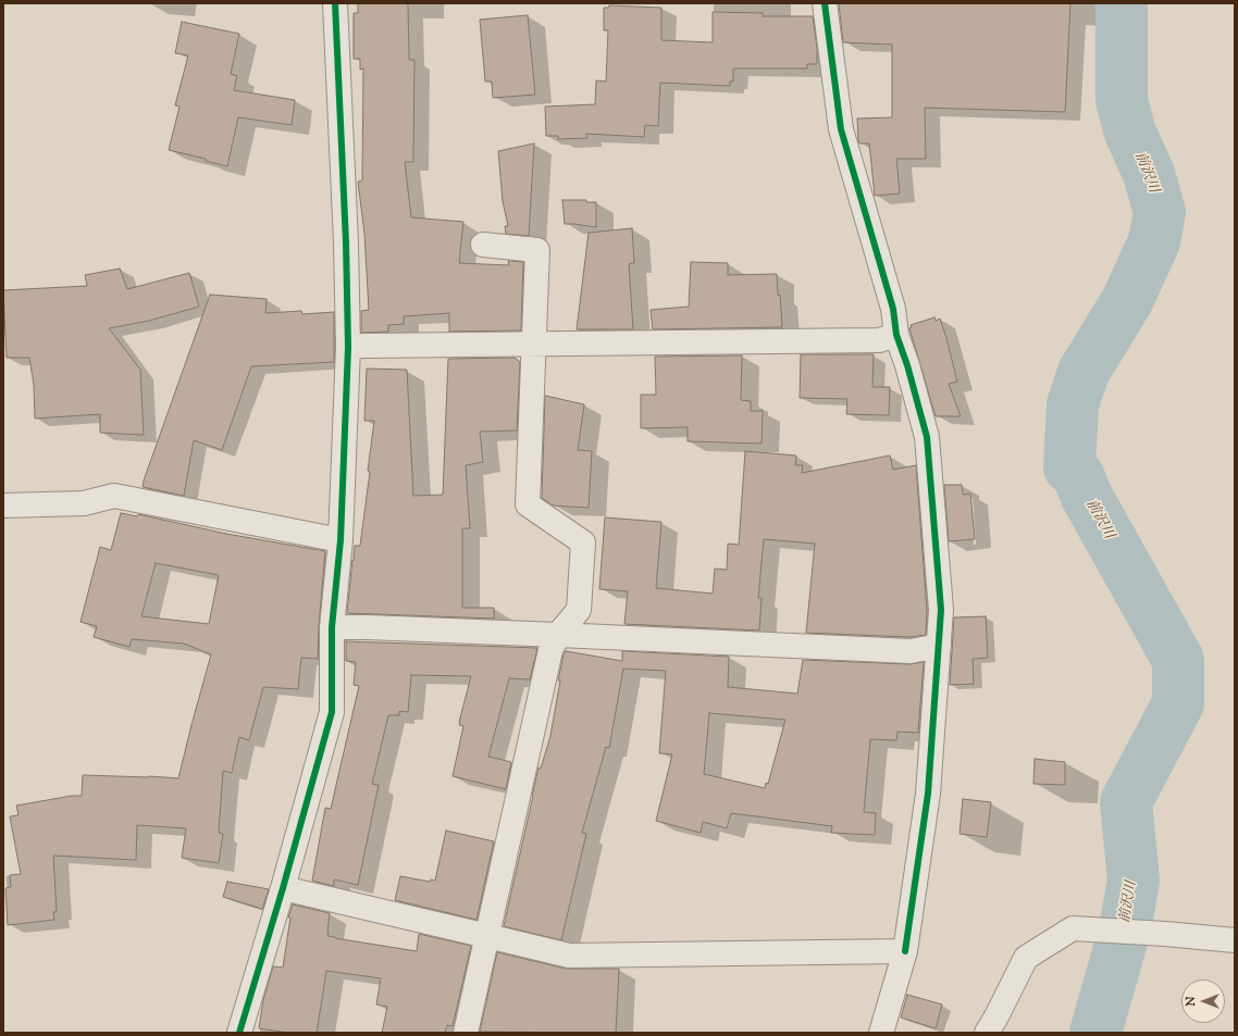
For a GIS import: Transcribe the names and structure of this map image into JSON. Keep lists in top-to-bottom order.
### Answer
{
  "water": ["前沢川"],
  "north": "left"
}
